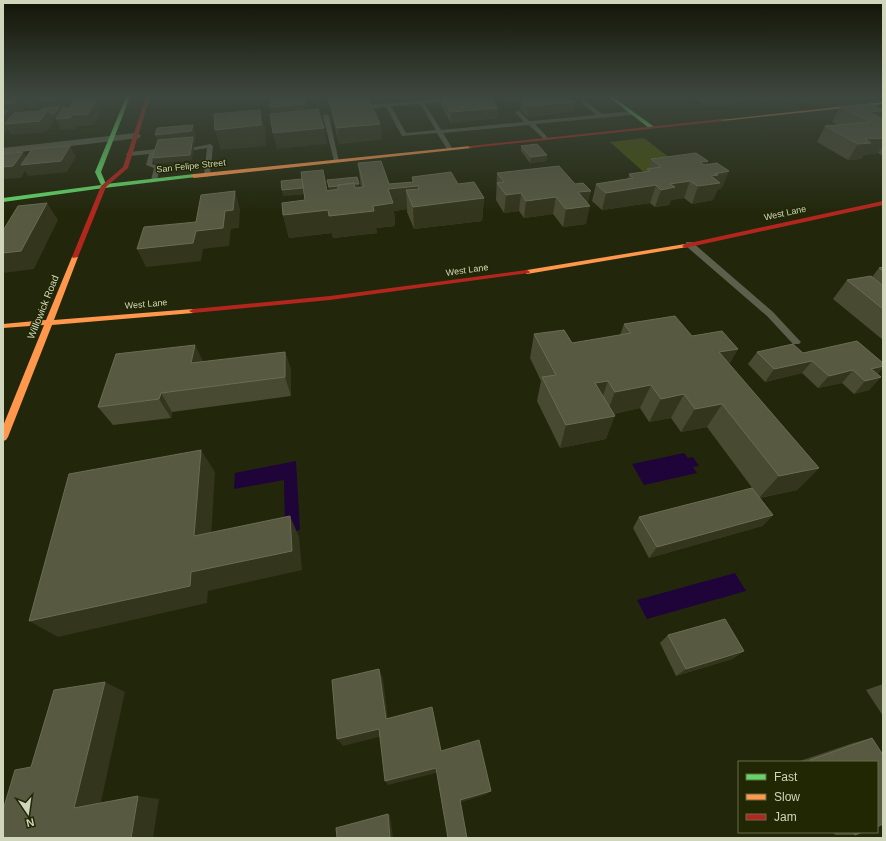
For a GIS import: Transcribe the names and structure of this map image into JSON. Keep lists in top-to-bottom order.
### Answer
{
  "streets": {
    "main road": ["San Felipe Street", "West Lane", "Willowick Road"]
  },
  "crossings": [
    ["San Felipe Street", "Willowick Road"],
    ["West Lane", "Willowick Road"]
  ],
  "legend": ["Fast", "Slow", "Jam"],
  "north": "bottom"
}
